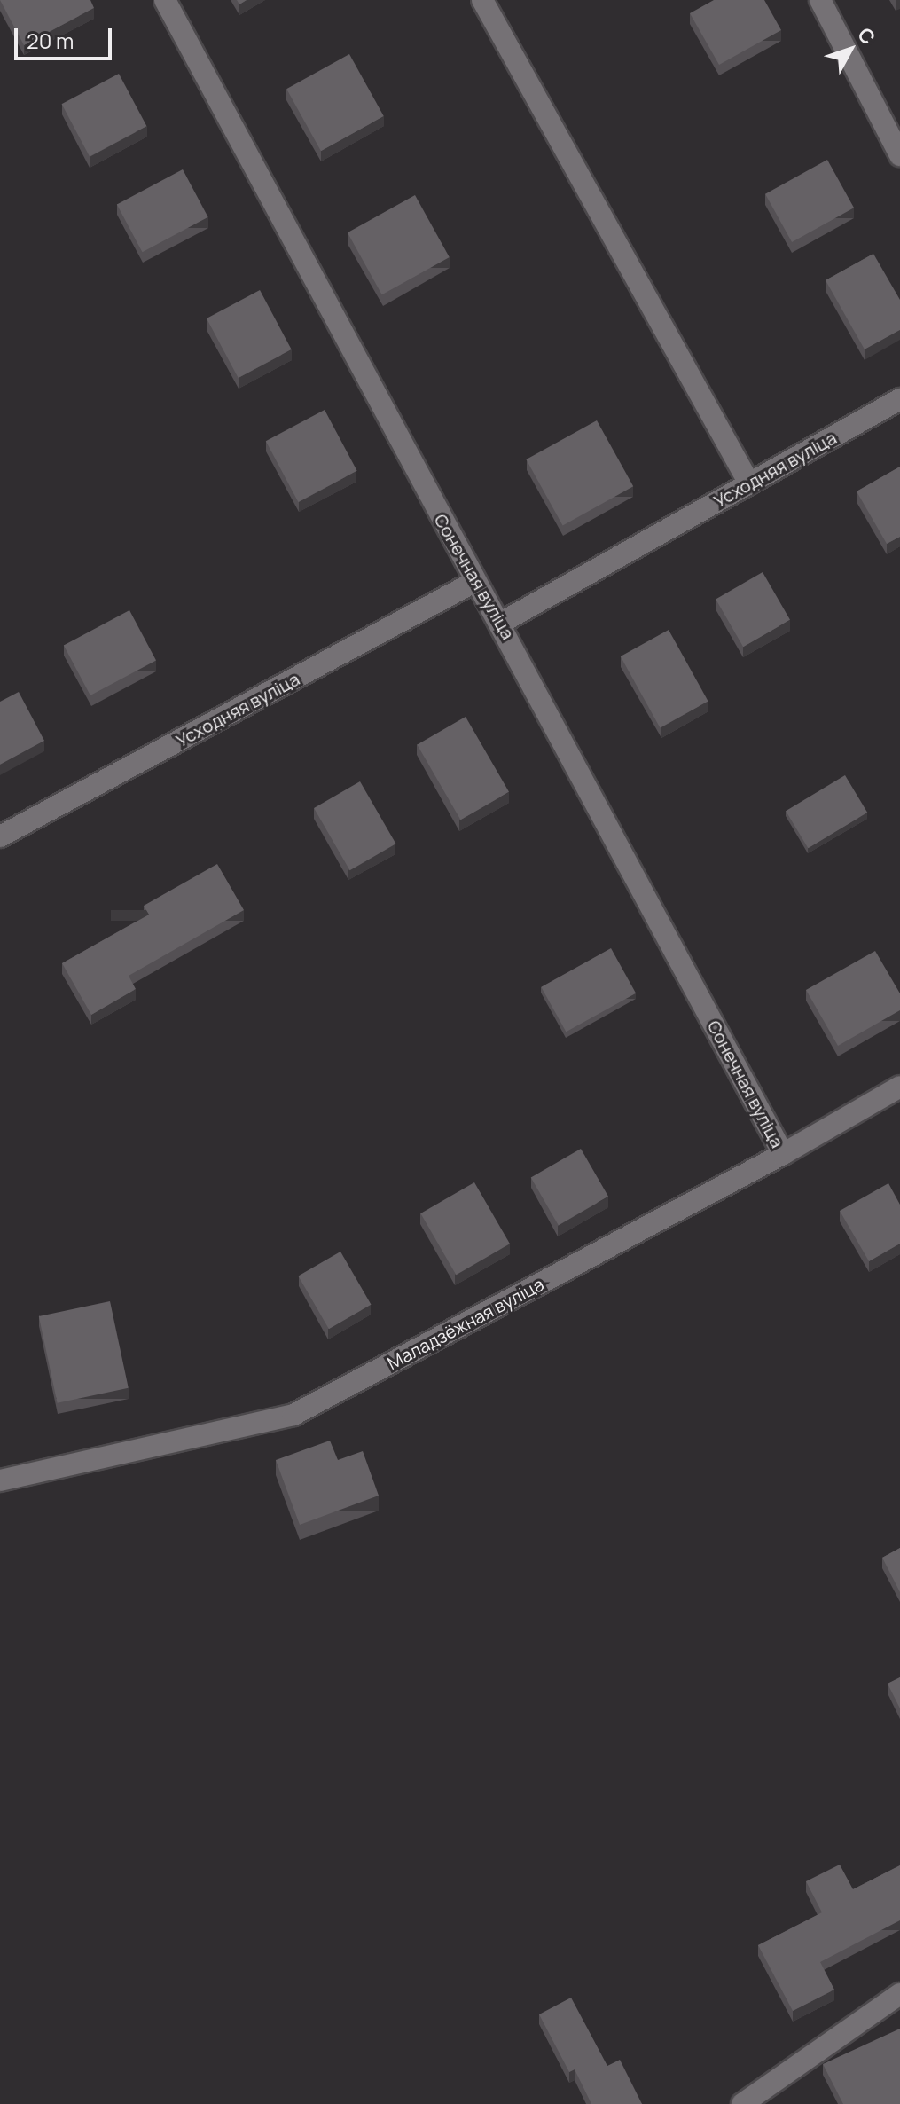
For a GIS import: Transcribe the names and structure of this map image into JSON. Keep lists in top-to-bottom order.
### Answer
{
  "streets": {
    "street": ["Усходняя вуліца", "Сонечная вуліца", "Маладзёжная вуліца"]
  },
  "crossings": [
    ["Усходняя вуліца", "Сонечная вуліца"],
    ["Сонечная вуліца", "Маладзёжная вуліца"]
  ],
  "scale_bar": "20 m",
  "north": "top right"
}
